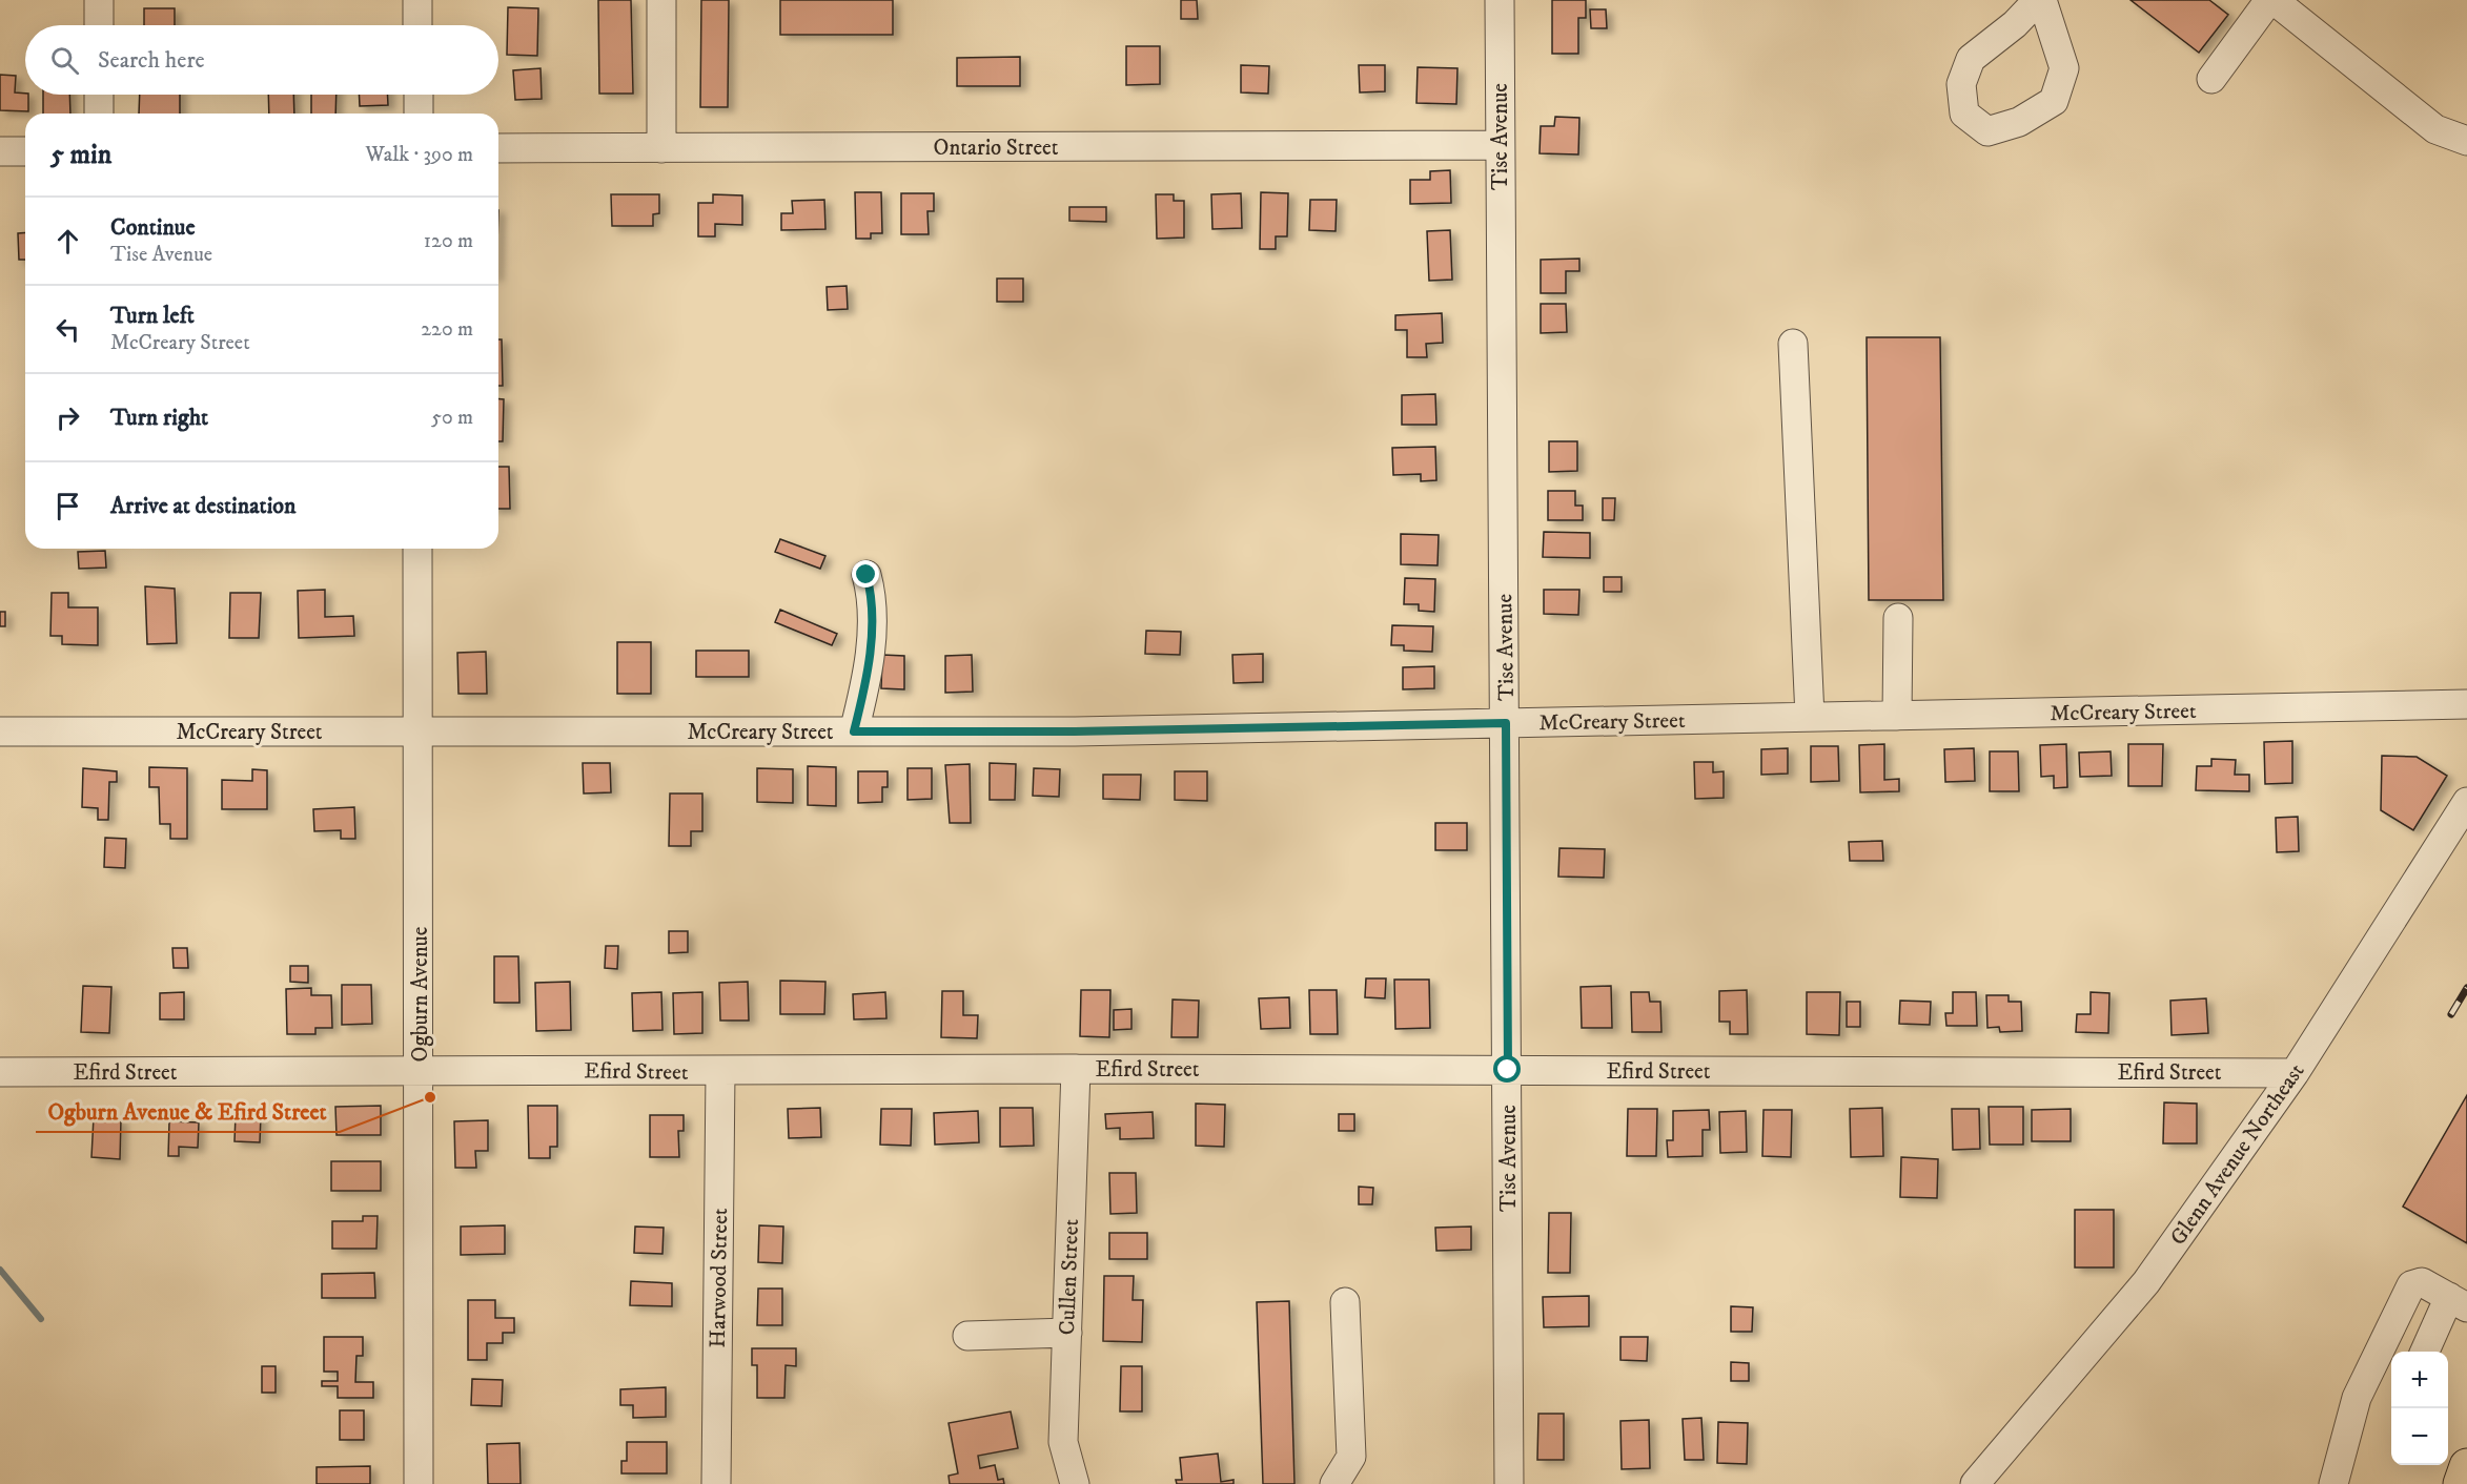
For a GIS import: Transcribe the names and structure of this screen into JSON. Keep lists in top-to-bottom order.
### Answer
{
  "streets": {
    "street": [
      "Tise Avenue",
      "Ontario Street",
      "McCreary Street",
      "Ogburn Avenue",
      "Efird Street",
      "Glenn Avenue Northeast",
      "Cullen Street",
      "Harwood Street"
    ]
  },
  "crossings": [
    ["Tise Avenue", "Ontario Street"],
    ["Tise Avenue", "McCreary Street"],
    ["Tise Avenue", "Efird Street"],
    ["McCreary Street", "Ogburn Avenue"],
    ["Ogburn Avenue", "Efird Street"],
    ["Efird Street", "Glenn Avenue Northeast"],
    ["Efird Street", "Cullen Street"],
    ["Efird Street", "Harwood Street"]
  ],
  "places": ["Ogburn Avenue & Efird Street"],
  "page": {
    "search": "Search here",
    "heading": ["5 min", "Walk · 390 m"],
    "list": [
      ["Continue", "Tise Avenue", "120 m"],
      ["Turn left", "McCreary Street", "220 m"],
      ["Turn right", "50 m"],
      "Arrive at destination"
    ],
    "map_buttons": ["+", "−"]
  }
}
